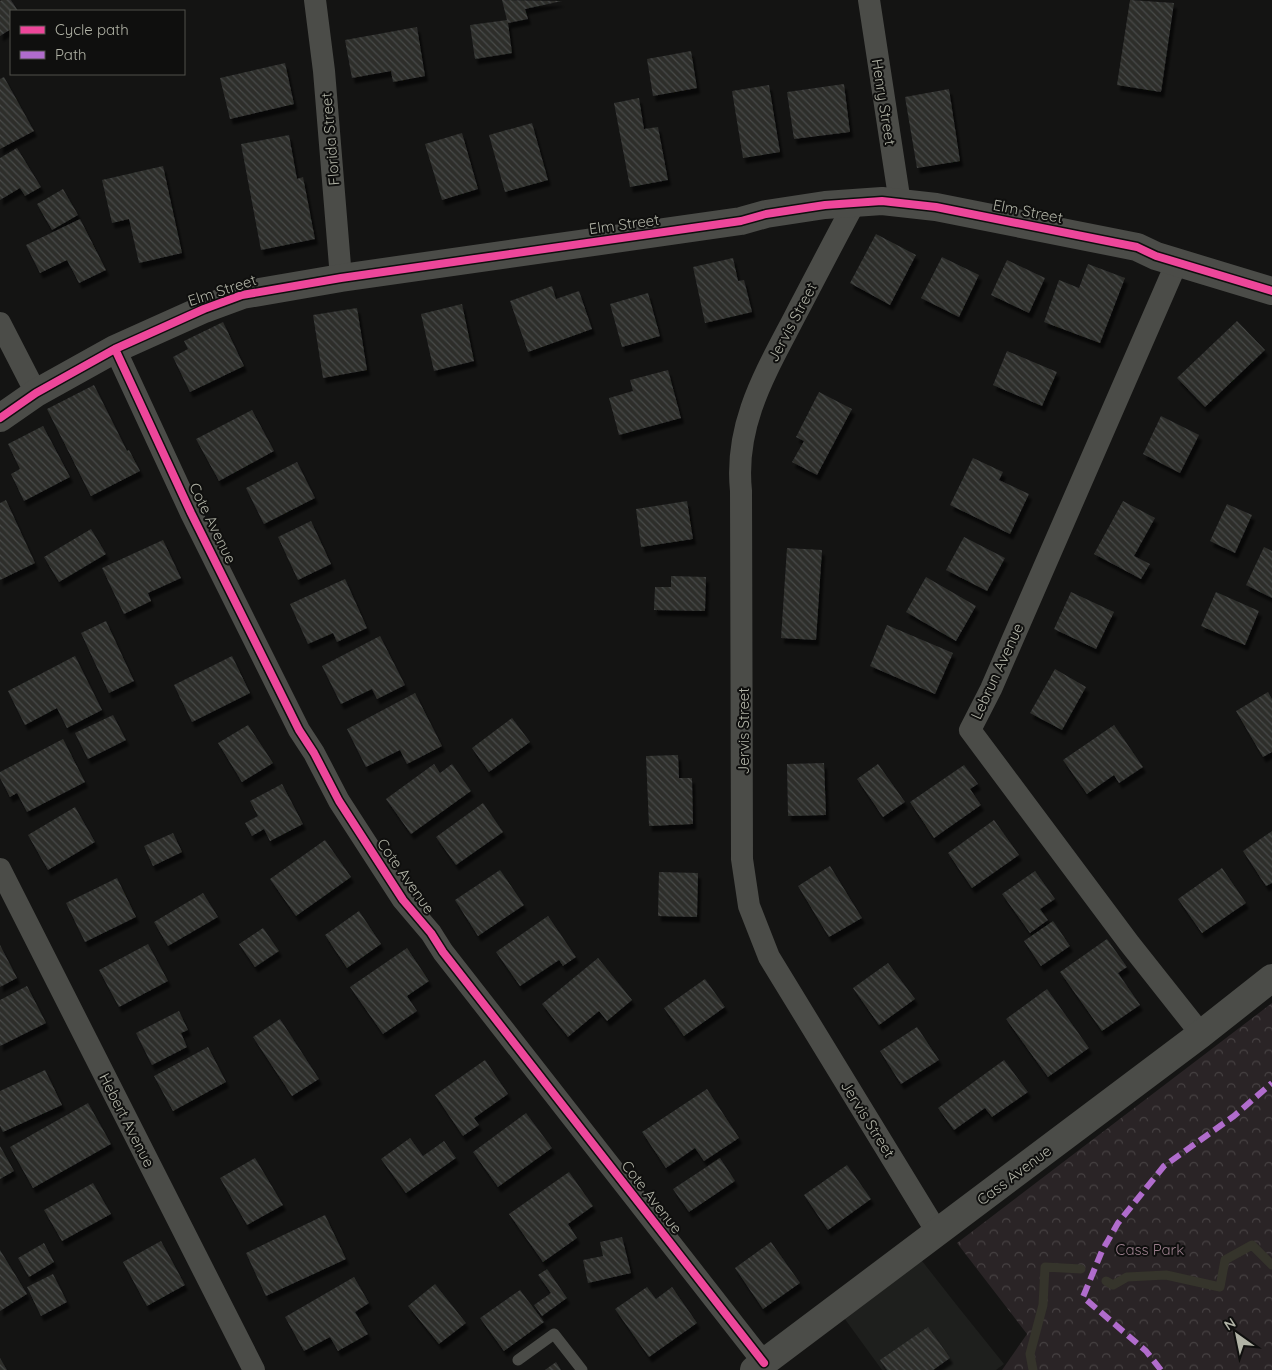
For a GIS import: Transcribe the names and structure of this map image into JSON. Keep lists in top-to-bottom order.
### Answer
{
  "streets": {
    "street": [
      "Henry Street",
      "Florida Street",
      "Elm Street",
      "Jervis Street",
      "Cote Avenue",
      "Lebrun Avenue",
      "Hebert Avenue",
      "Cass Avenue"
    ]
  },
  "crossings": [
    ["Henry Street", "Elm Street"],
    ["Florida Street", "Elm Street"],
    ["Elm Street", "Jervis Street"],
    ["Elm Street", "Cote Avenue"],
    ["Elm Street", "Lebrun Avenue"],
    ["Jervis Street", "Cass Avenue"],
    ["Cote Avenue", "Cass Avenue"],
    ["Lebrun Avenue", "Cass Avenue"]
  ],
  "parks": ["Cass Park"],
  "legend": ["Cycle path", "Path"],
  "north": "top left"
}
